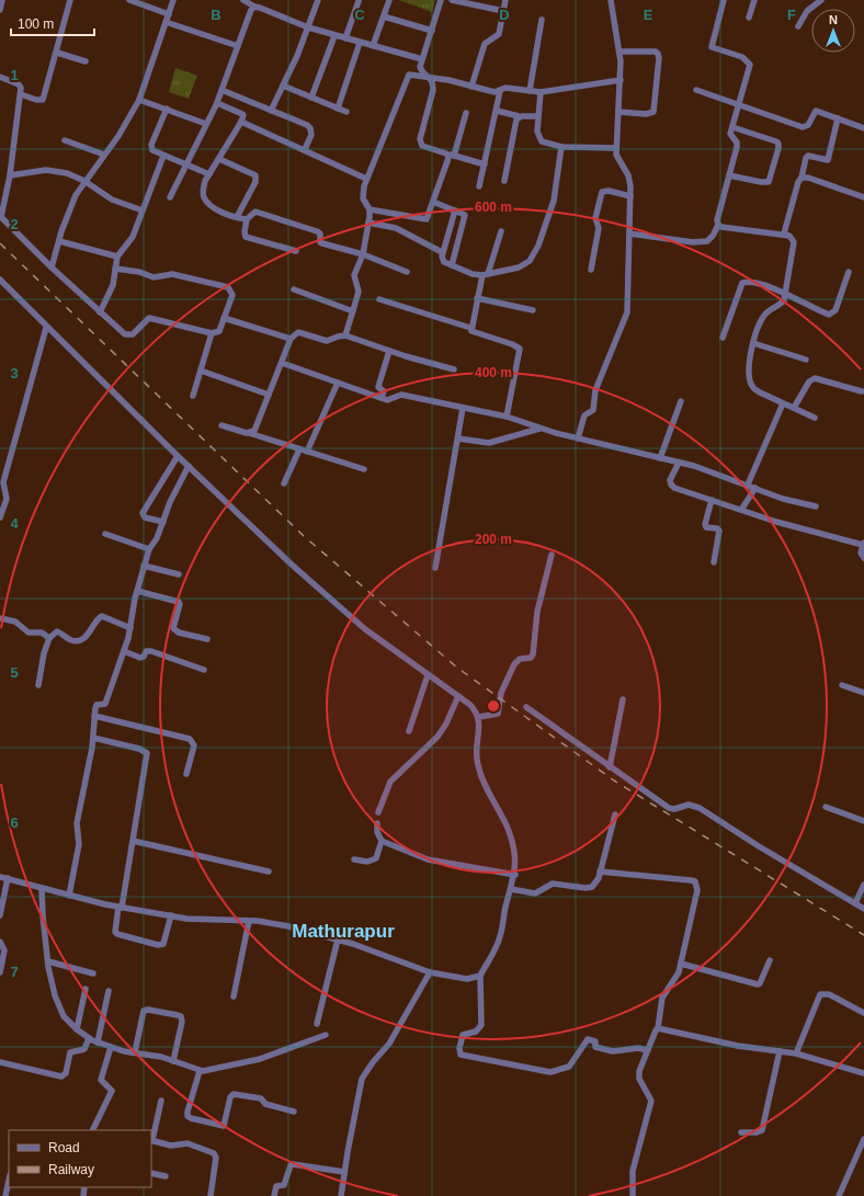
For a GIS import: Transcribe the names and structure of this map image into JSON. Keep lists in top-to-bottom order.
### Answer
{
  "districts": ["Mathurapur"],
  "legend": ["Road", "Railway"],
  "scale_bar": "100 m",
  "north": "top",
  "grid": {
    "columns": [
      "B",
      "C",
      "D",
      "E",
      "F"
    ],
    "rows": [
      "1",
      "2",
      "3",
      "4",
      "5",
      "6",
      "7"
    ]
  },
  "rings": ["600 m", "400 m", "200 m"]
}
